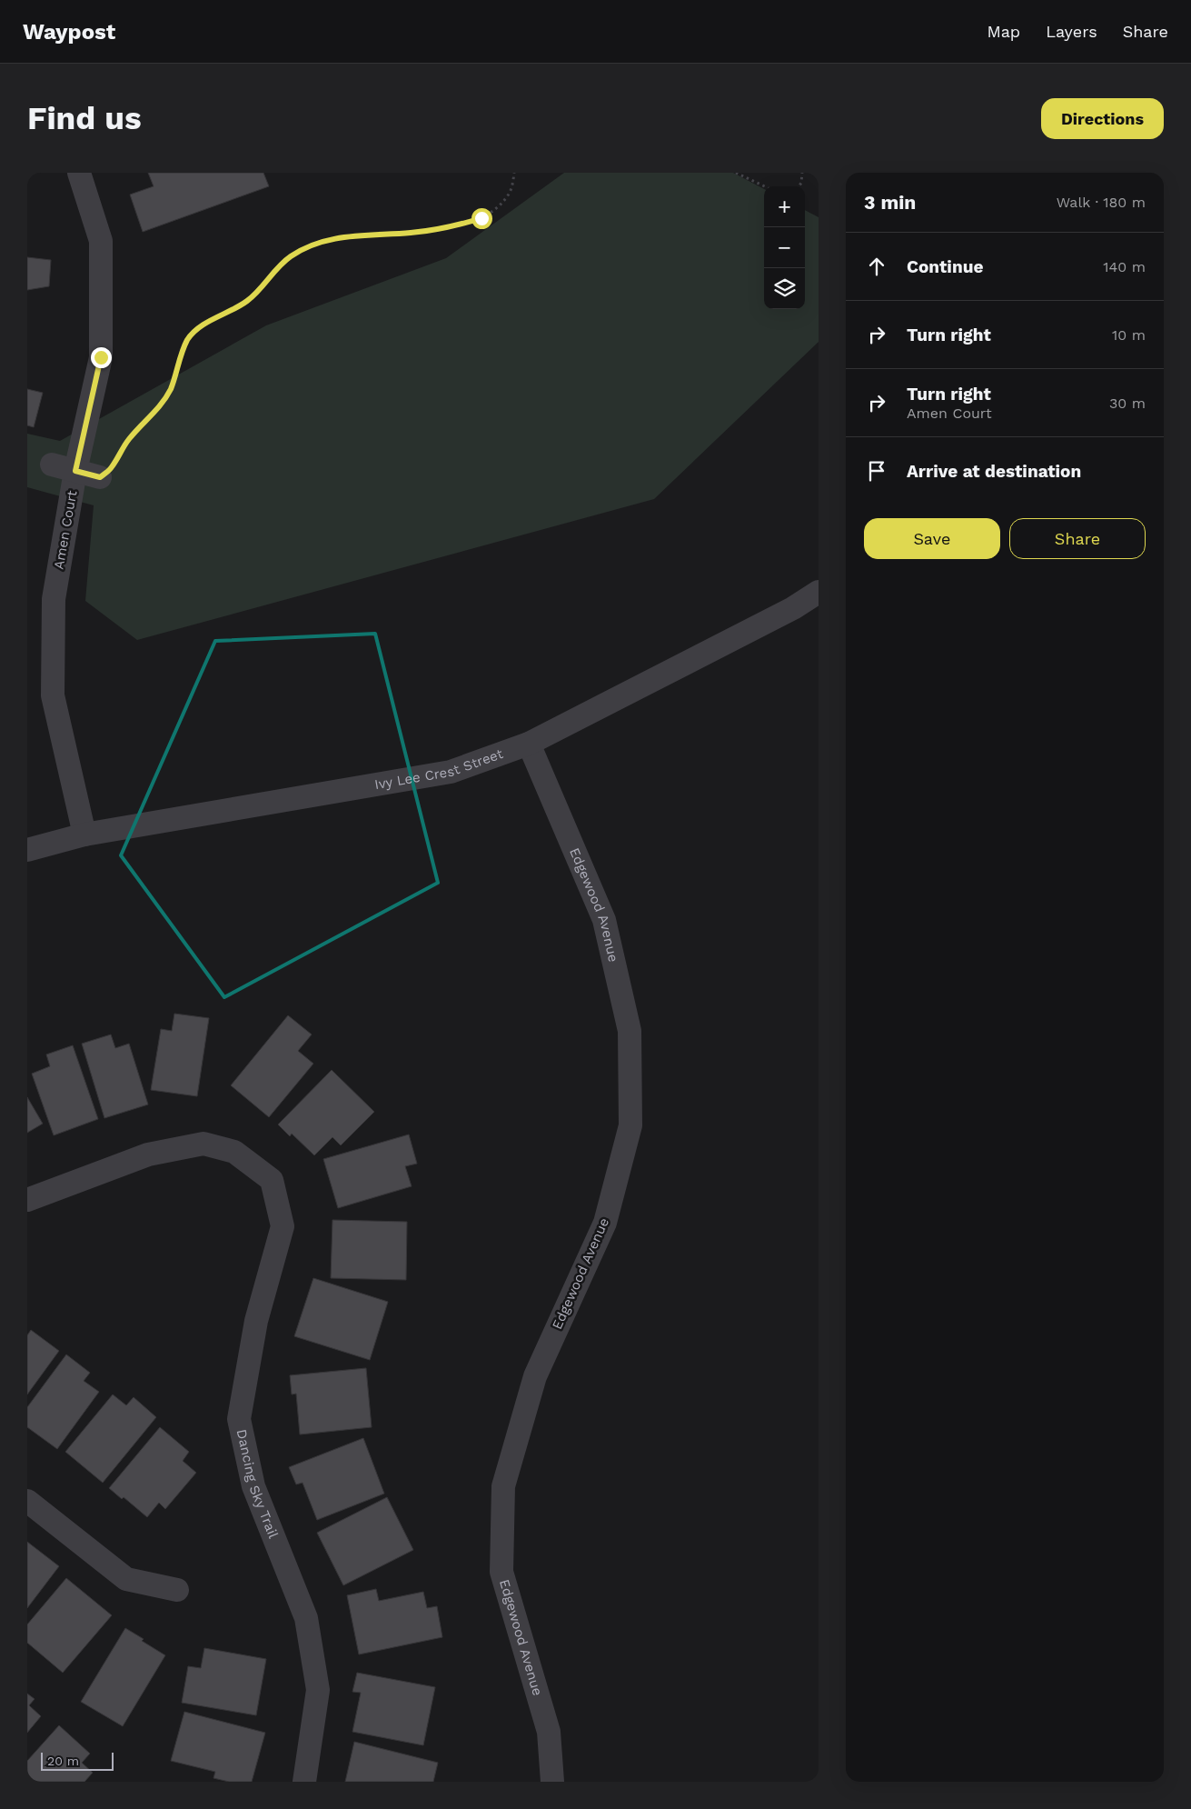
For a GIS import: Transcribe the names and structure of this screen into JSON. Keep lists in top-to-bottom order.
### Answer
{
  "streets": {
    "street": [
      "Amen Court",
      "Ivy Lee Crest Street",
      "Edgewood Avenue",
      "Dancing Sky Trail"
    ]
  },
  "crossings": [
    ["Amen Court", "Ivy Lee Crest Street"],
    ["Ivy Lee Crest Street", "Edgewood Avenue"]
  ],
  "scale_bar": "20 m",
  "page": {
    "header": "Waypost",
    "nav": ["Map", "Layers", "Share"],
    "buttons": [
      "Directions",
      ["Save", "Share"]
    ],
    "title": "Find us",
    "heading": ["3 min", "Walk · 180 m"],
    "map_buttons": ["+", "−"],
    "list": [
      ["Continue", "140 m"],
      ["Turn right", "10 m"],
      ["Turn right", "Amen Court", "30 m"],
      "Arrive at destination"
    ],
    "scale": "20 m"
  }
}
